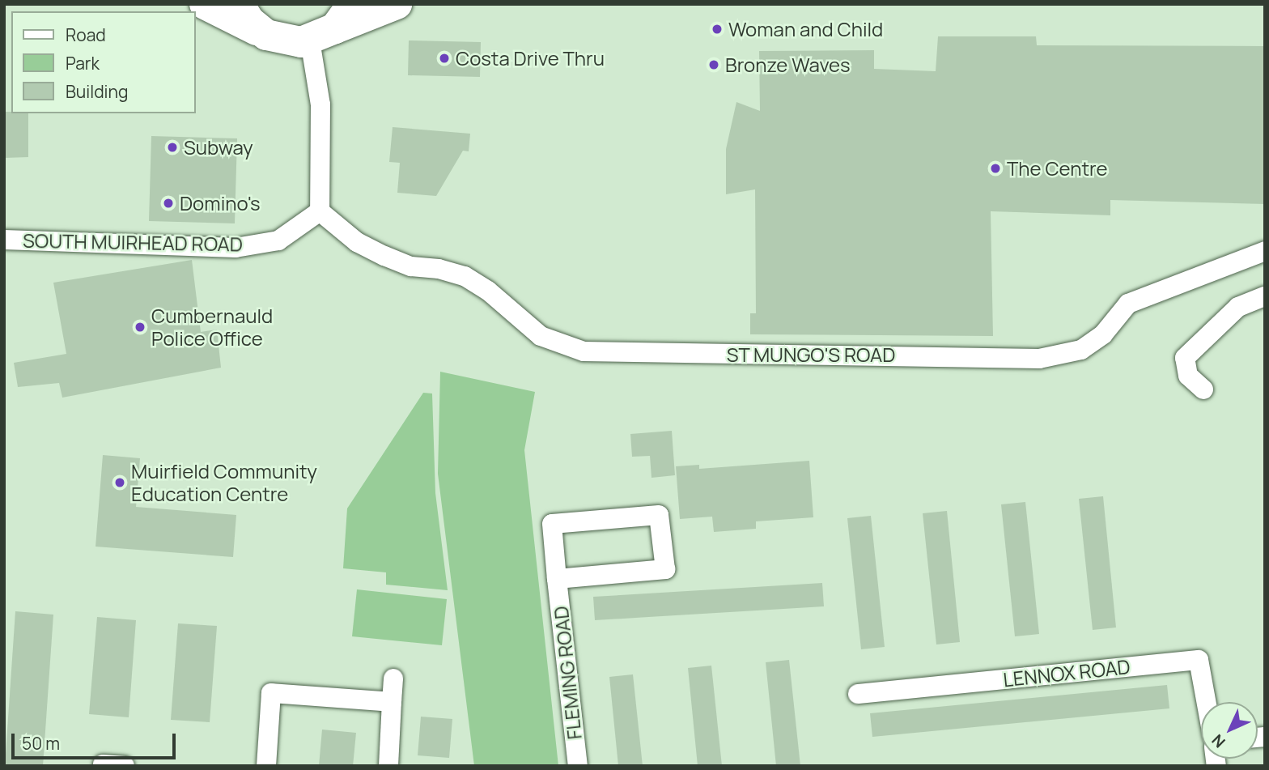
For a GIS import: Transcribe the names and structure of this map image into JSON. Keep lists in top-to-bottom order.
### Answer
{
  "streets": {
    "street": [
      "SOUTH MUIRHEAD ROAD",
      "ST MUNGO'S ROAD",
      "FLEMING ROAD",
      "LENNOX ROAD"
    ]
  },
  "crossings": [
    ["SOUTH MUIRHEAD ROAD", "ST MUNGO'S ROAD"]
  ],
  "places": [
    "Woman and Child",
    "Costa Drive Thru",
    "Bronze Waves",
    "Subway",
    "The Centre",
    "Domino's",
    "Cumbernauld Police Office",
    "Muirfield Community Education Centre"
  ],
  "legend": ["Road", "Park", "Building"],
  "scale_bar": "50 m",
  "north": "bottom left"
}
